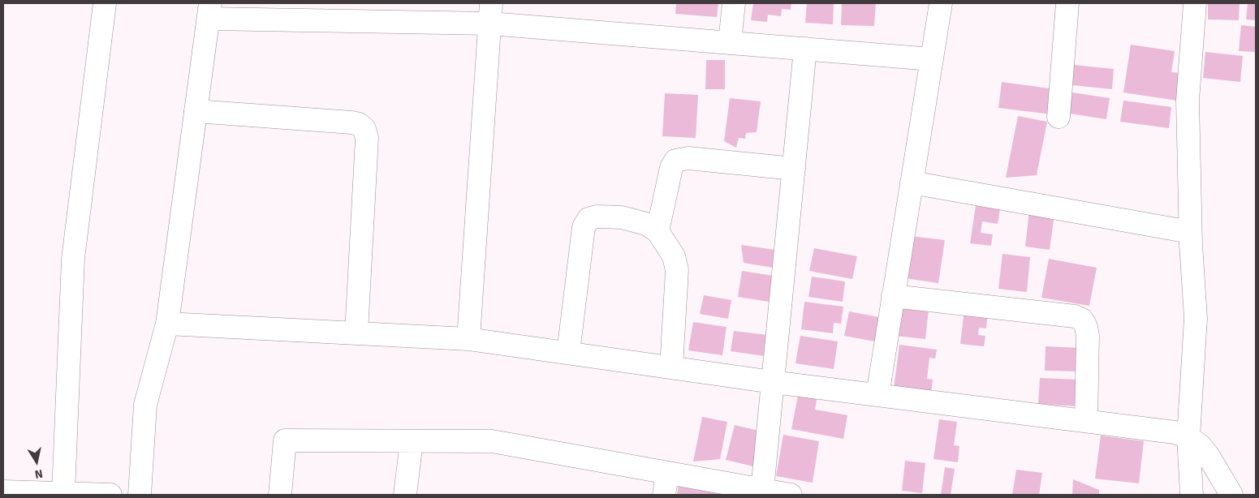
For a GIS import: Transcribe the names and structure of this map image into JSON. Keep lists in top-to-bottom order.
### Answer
{
  "north": "bottom"
}
